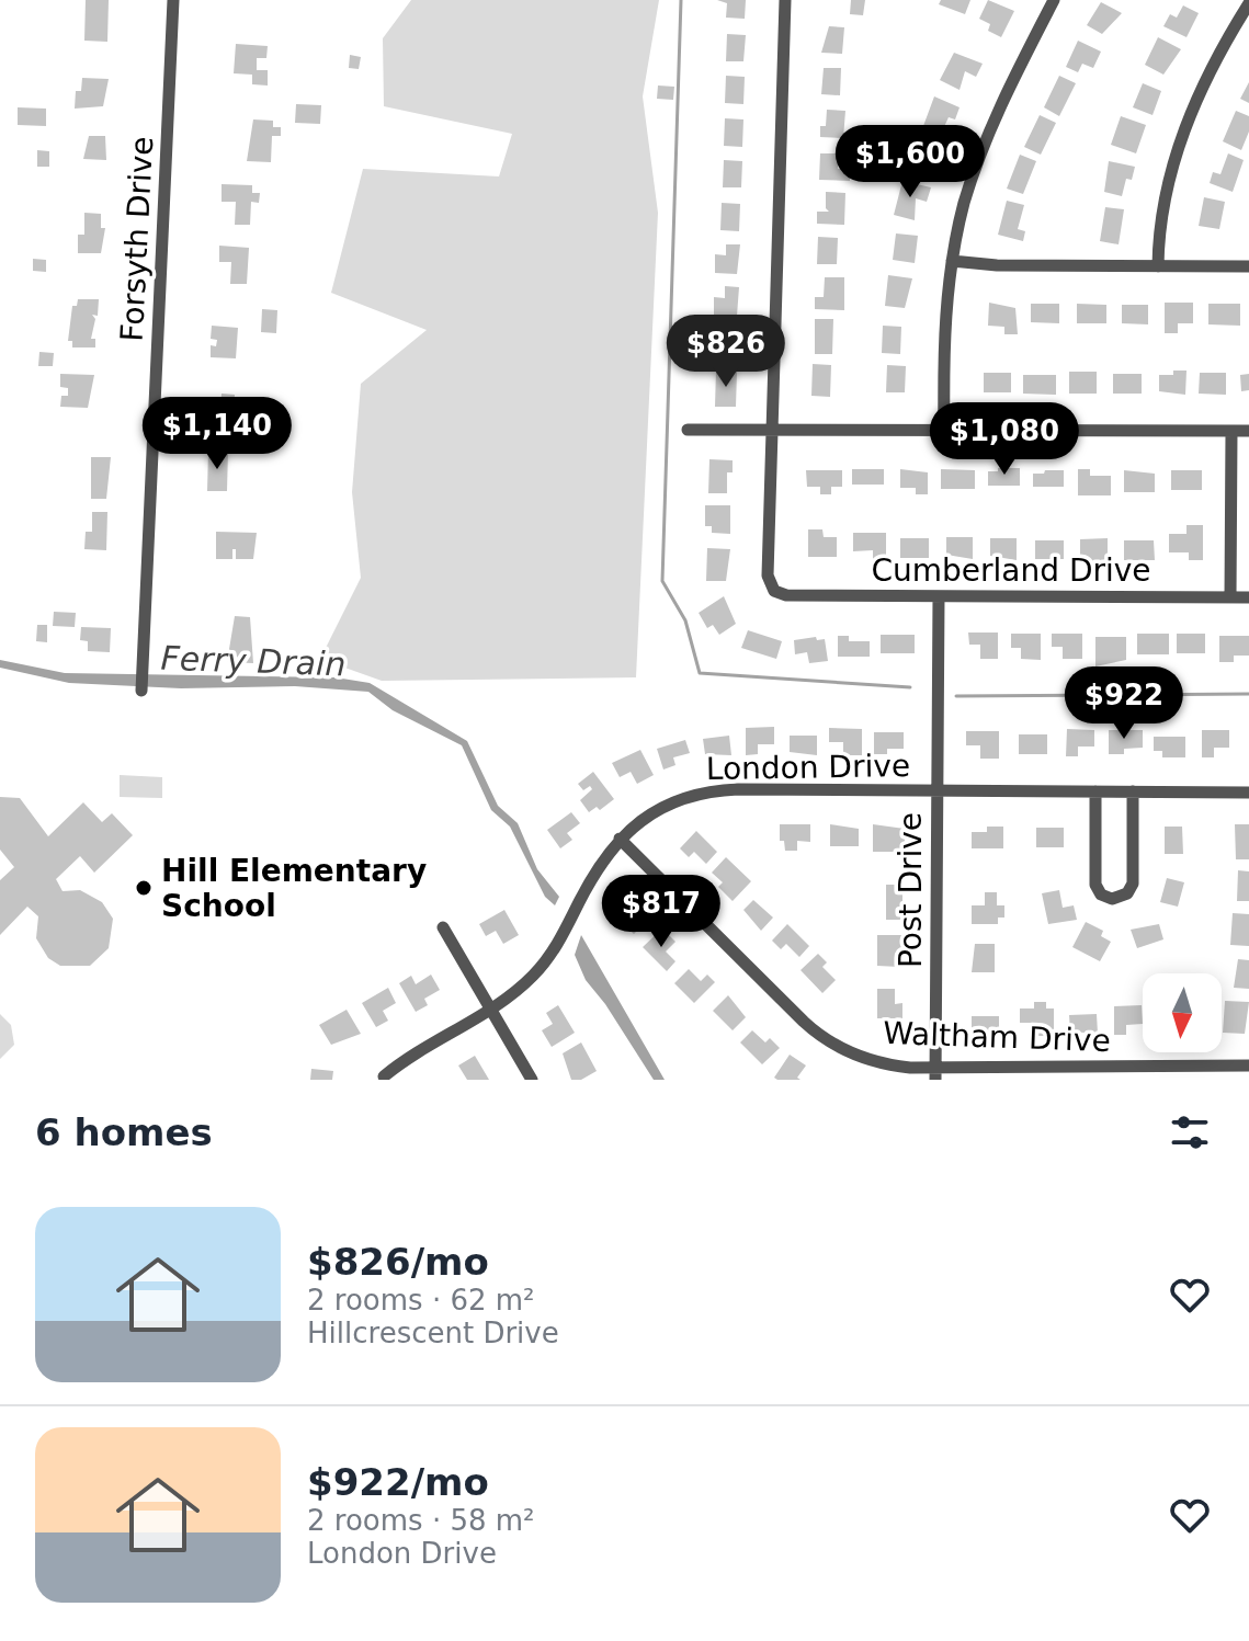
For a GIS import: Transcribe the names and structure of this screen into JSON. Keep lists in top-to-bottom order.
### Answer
{
  "streets": {
    "street": [
      "Forsyth Drive",
      "Cumberland Drive",
      "London Drive",
      "Post Drive",
      "Waltham Drive"
    ]
  },
  "crossings": [
    ["Cumberland Drive", "Post Drive"],
    ["London Drive", "Post Drive"],
    ["London Drive", "Waltham Drive"],
    ["Post Drive", "Waltham Drive"]
  ],
  "water": ["Ferry Drain"],
  "places": ["Hill Elementary School"],
  "north": "bottom",
  "page": {
    "price": [
      "$1,600",
      "$826",
      "$1,140",
      "$1,080",
      "$922",
      "$817"
    ],
    "heading": "6 homes",
    "list": [
      {
        "name": "$826/mo",
        "note": "2 rooms · 62 m² · Hillcrescent Drive"
      },
      {
        "name": "$922/mo",
        "note": "2 rooms · 58 m² · London Drive"
      }
    ]
  }
}
